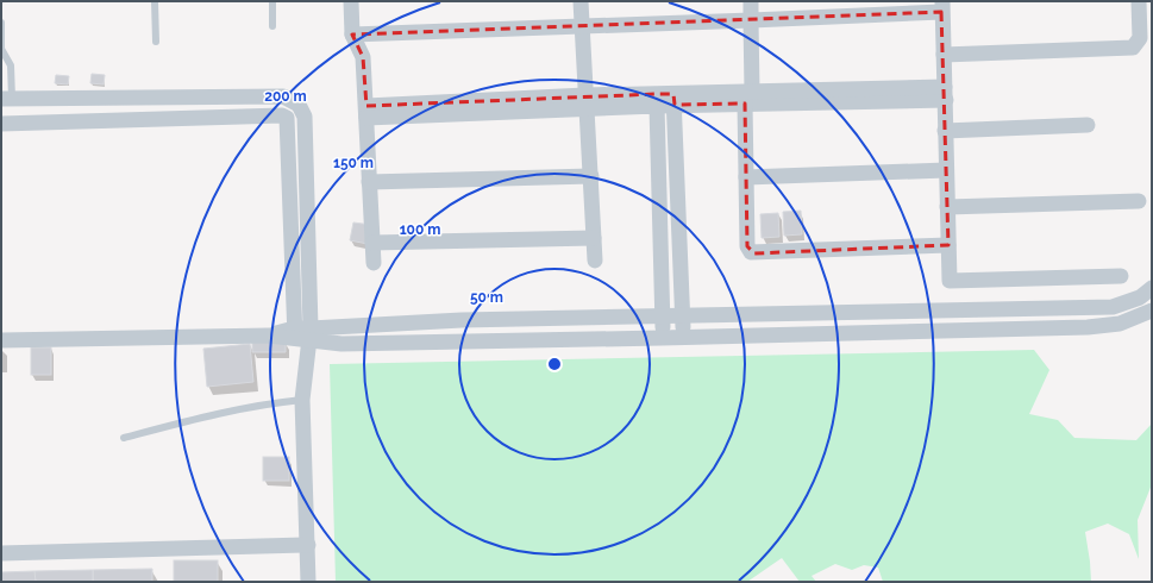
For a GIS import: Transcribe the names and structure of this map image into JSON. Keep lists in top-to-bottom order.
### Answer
{
  "rings": [
    "200 m",
    "150 m",
    "100 m",
    "50 m"
  ]
}
